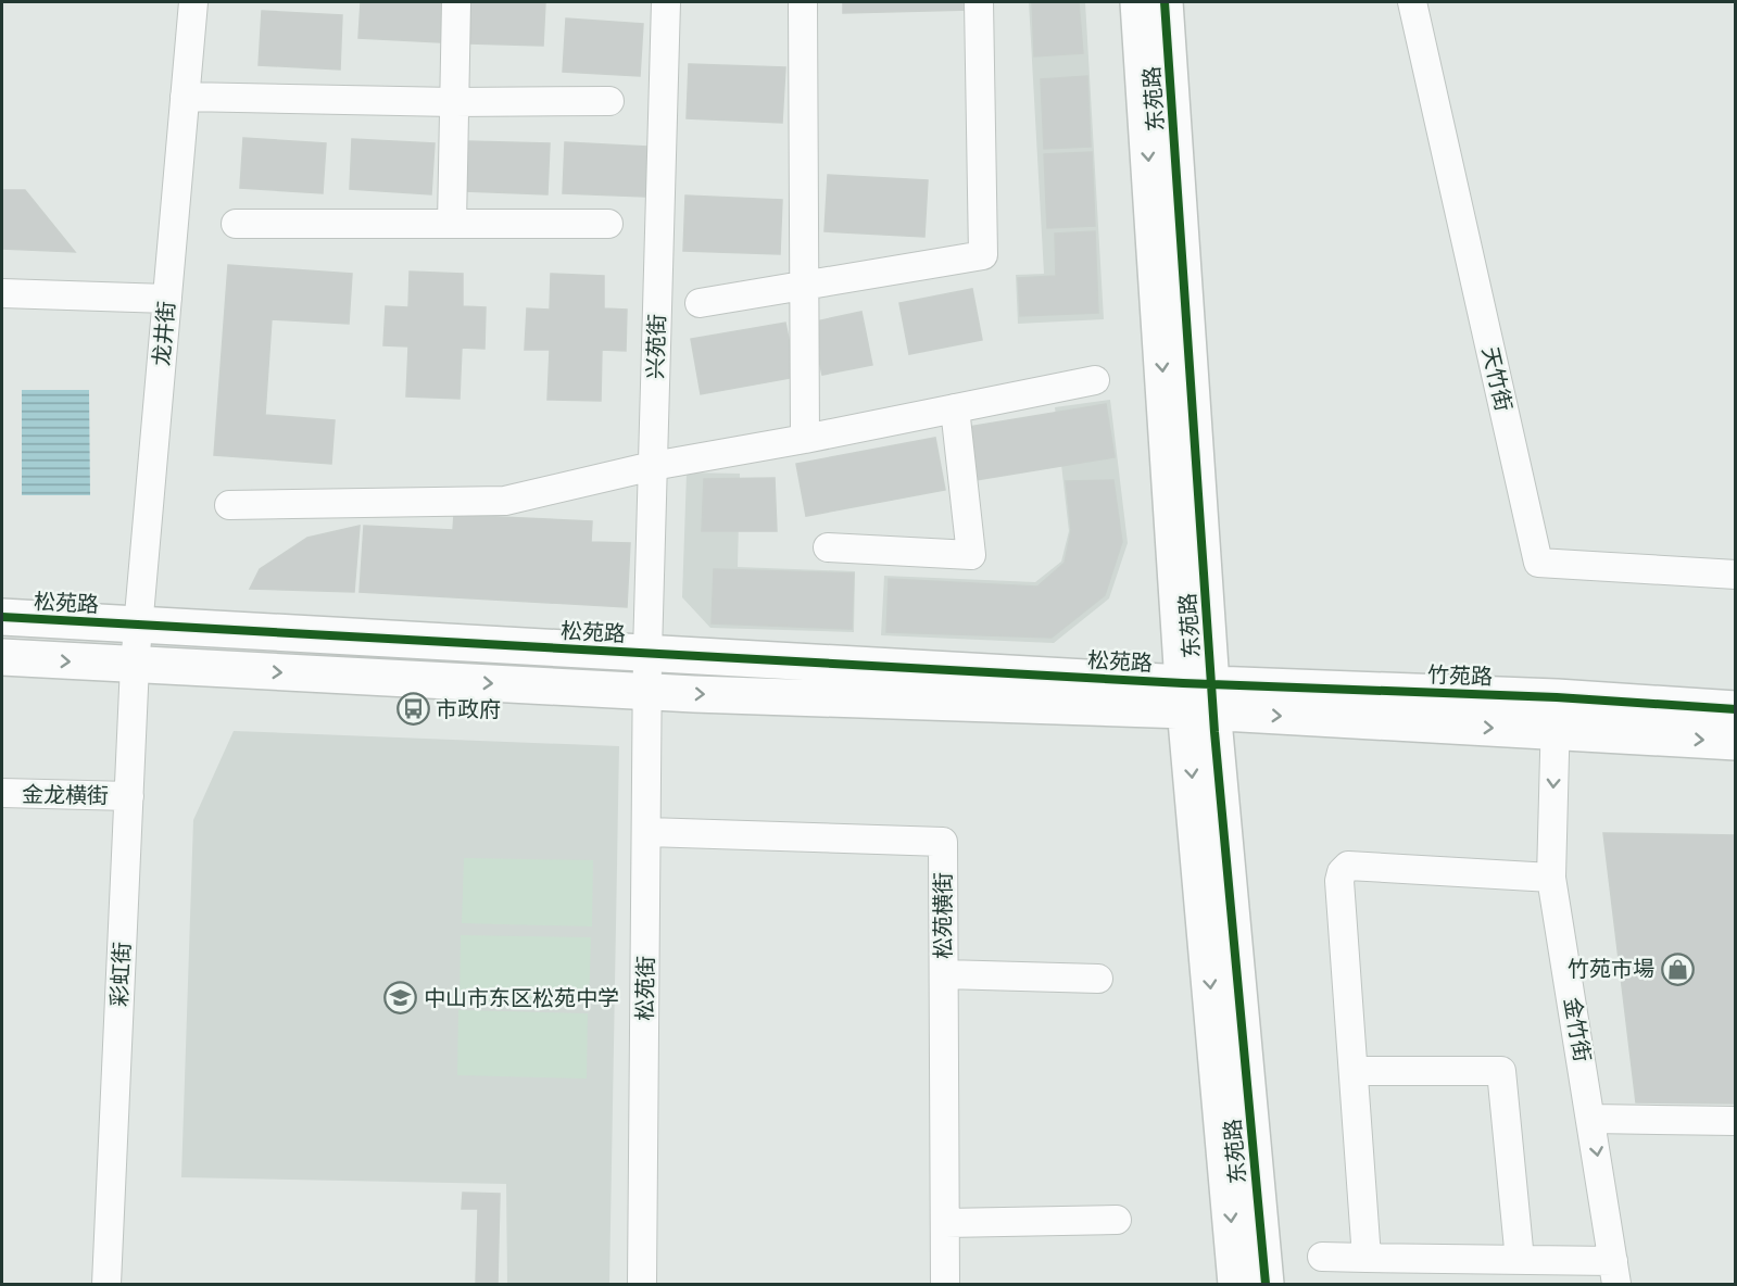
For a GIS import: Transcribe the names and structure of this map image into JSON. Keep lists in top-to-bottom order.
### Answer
{
  "streets": {
    "street": [
      "东苑路",
      "龙井街",
      "兴苑街",
      "天竹街",
      "松苑路",
      "竹苑路",
      "金龙横街",
      "松苑横街",
      "彩虹街",
      "松苑街",
      "金竹街"
    ]
  },
  "crossings": [
    ["东苑路", "松苑路"],
    ["东苑路", "竹苑路"],
    ["龙井街", "松苑路"],
    ["龙井街", "彩虹街"],
    ["兴苑街", "松苑路"],
    ["兴苑街", "松苑街"],
    ["松苑路", "竹苑路"],
    ["竹苑路", "金竹街"],
    ["金龙横街", "彩虹街"],
    ["松苑横街", "松苑街"]
  ],
  "places": {
    "bus stop": ["市政府"],
    "shop": ["竹苑市場"],
    "school or university": ["中山市东区松苑中学"]
  }
}
